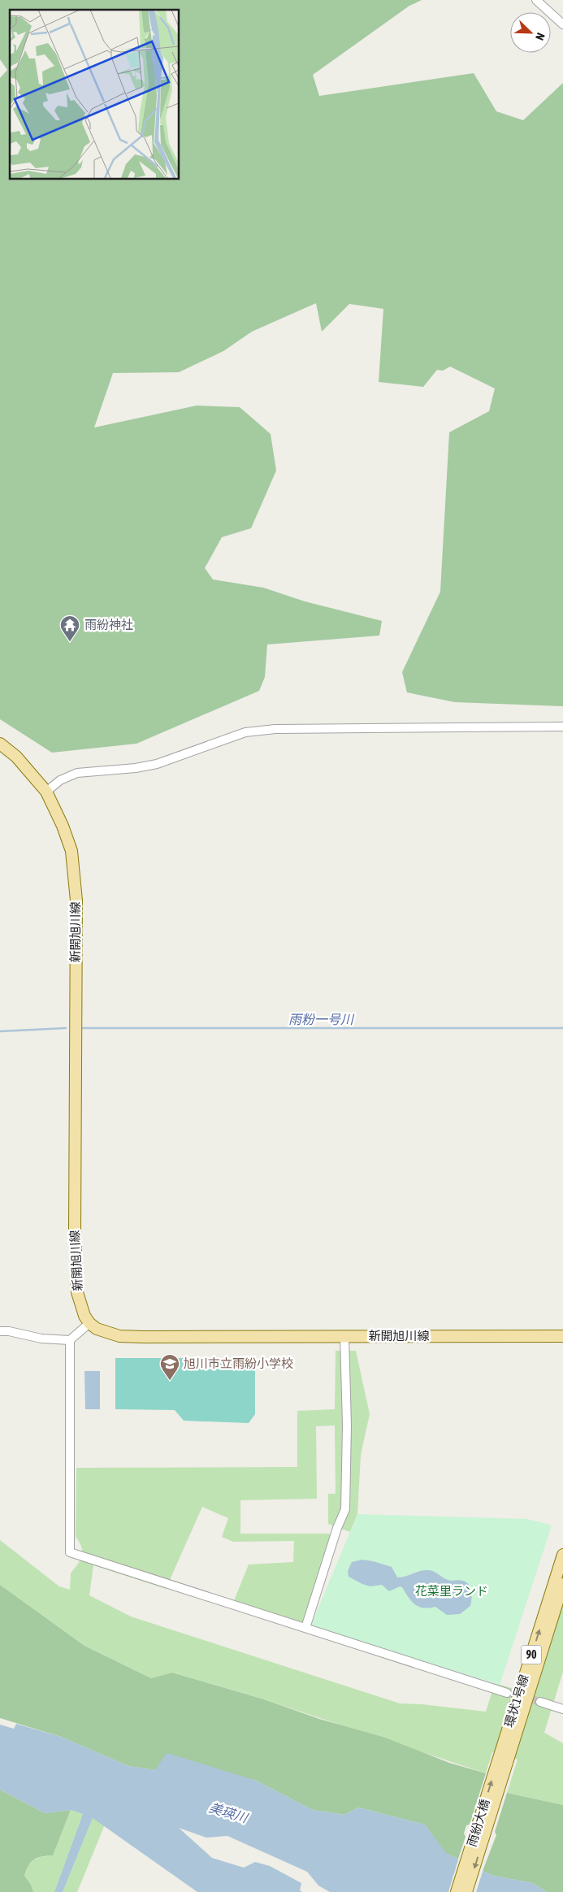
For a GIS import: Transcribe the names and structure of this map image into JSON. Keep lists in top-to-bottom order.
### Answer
{
  "streets": {
    "main road": [
      "新開旭川線",
      "90",
      "環状1号線",
      "雨紛大橋"
    ]
  },
  "crossings": [
    ["環状1号線", "雨紛大橋"]
  ],
  "water": ["雨粉一号川", "美瑛川"],
  "parks": ["花菜里ランド"],
  "places": {
    "temple": ["雨紛神社"],
    "school or university": ["旭川市立雨紛小学校"]
  },
  "north": "bottom right"
}
